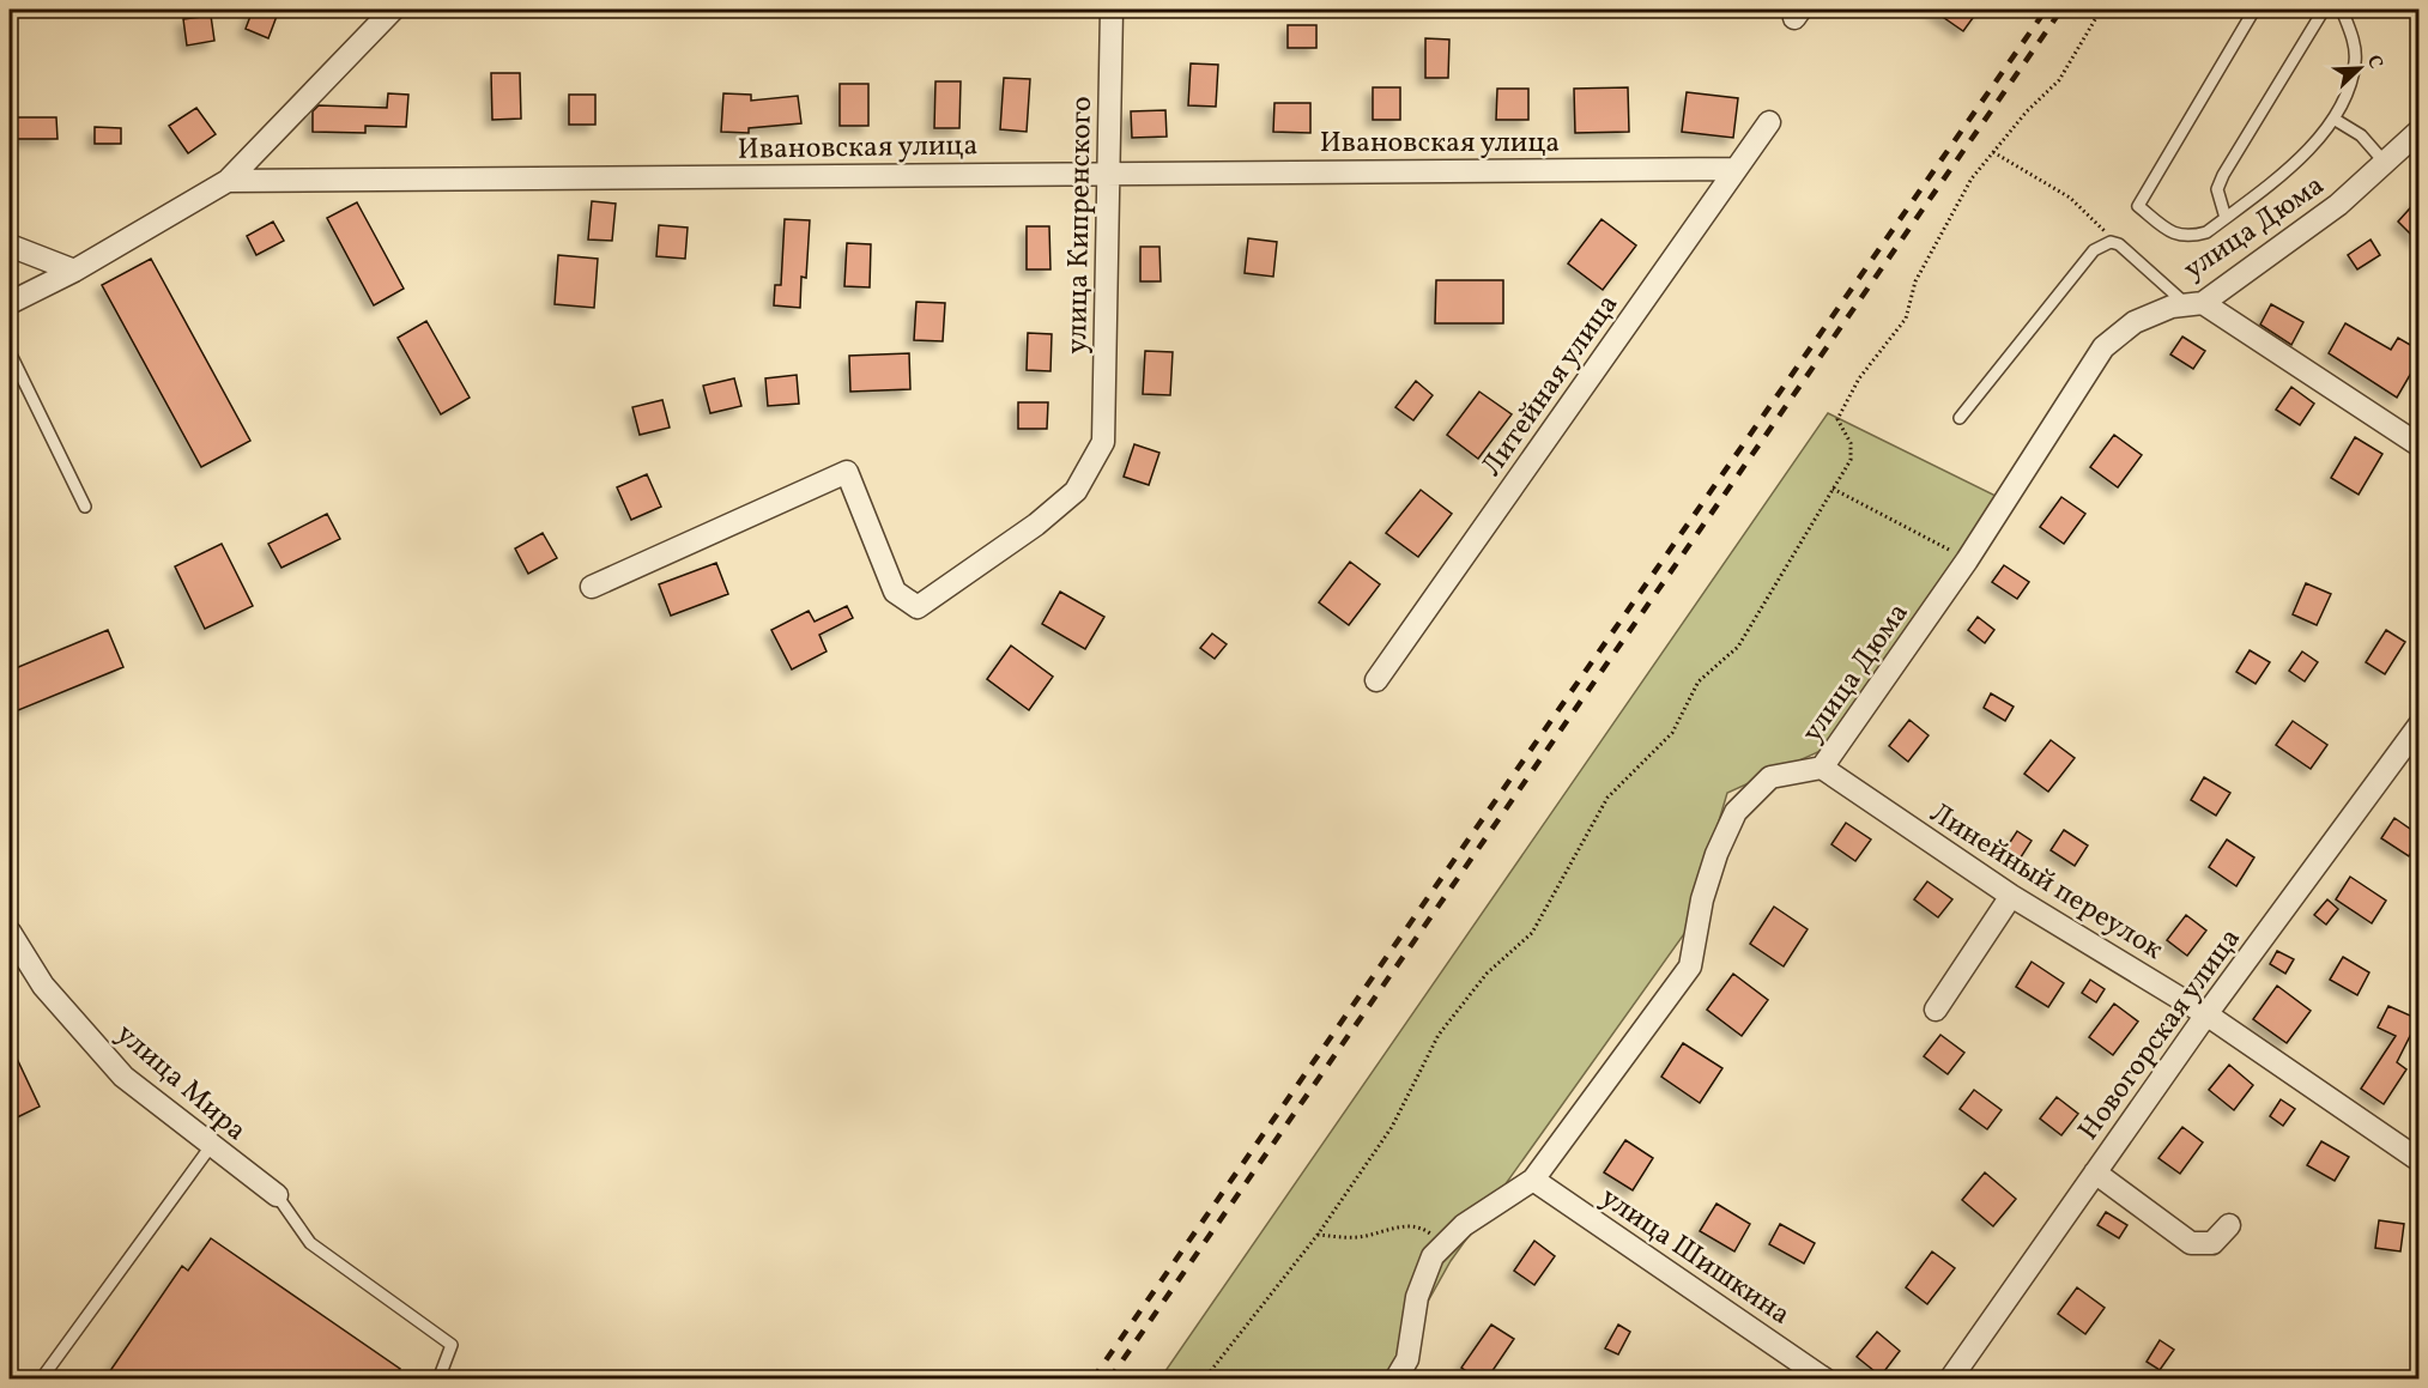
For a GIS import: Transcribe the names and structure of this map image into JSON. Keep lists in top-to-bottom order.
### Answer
{
  "streets": {
    "street": [
      "Ивановская улица",
      "улица Кипренского",
      "улица Дюма",
      "Литейная улица",
      "Линейный переулок",
      "Новогорская улица",
      "улица Мира",
      "улица Шишкина"
    ]
  },
  "crossings": [
    ["Ивановская улица", "улица Кипренского"],
    ["Ивановская улица", "Литейная улица"],
    ["улица Дюма", "Линейный переулок"],
    ["улица Дюма", "улица Шишкина"],
    ["Линейный переулок", "Новогорская улица"]
  ],
  "north": "top right"
}
